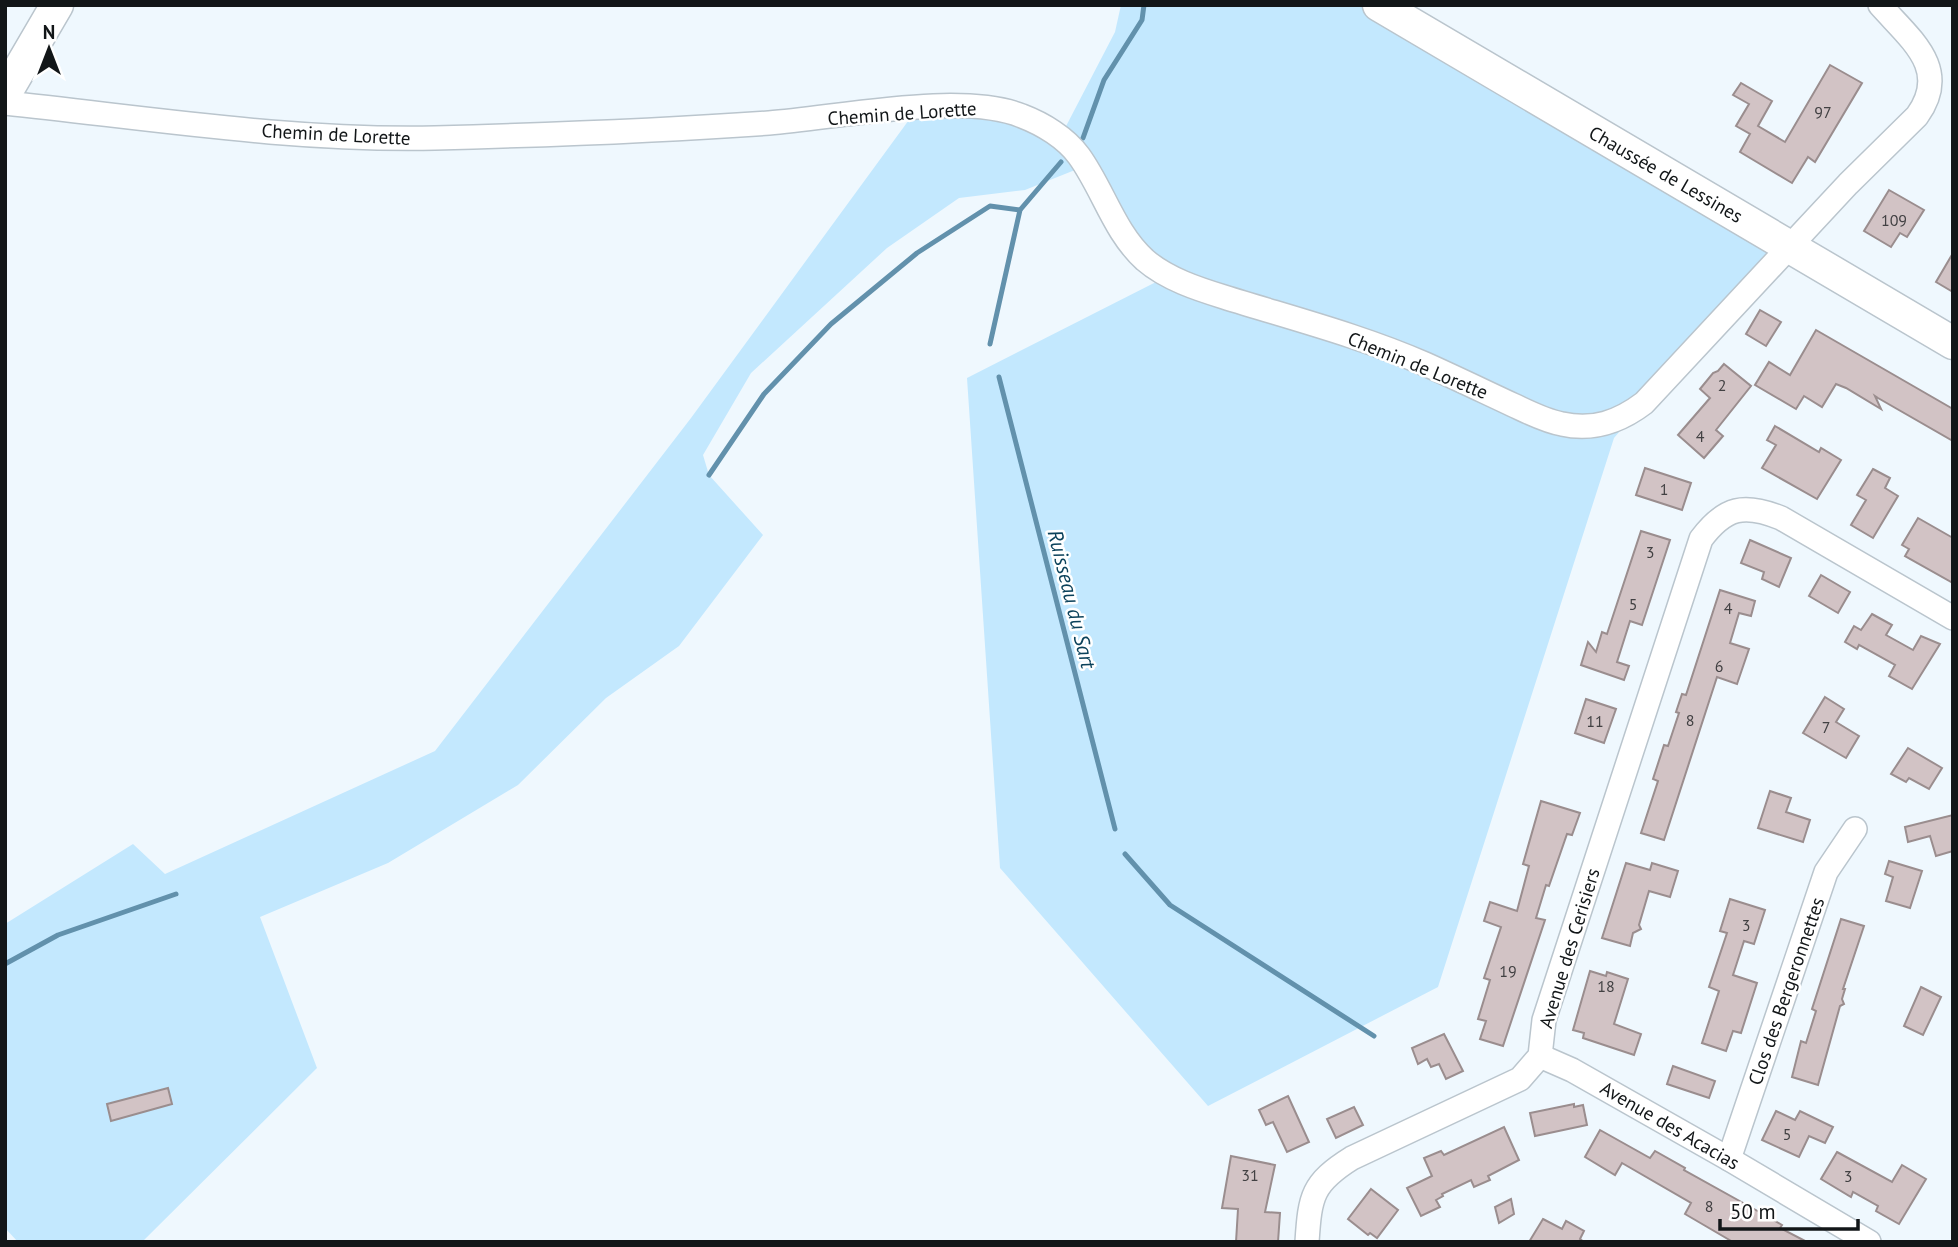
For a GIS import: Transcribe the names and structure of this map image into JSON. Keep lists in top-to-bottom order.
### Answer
{
  "streets": {
    "main road": ["Chaussée de Lessines"],
    "street": [
      "Chemin de Lorette",
      "Avenue des Cerisiers",
      "Clos des Bergeronnettes",
      "Avenue des Acacias"
    ]
  },
  "crossings": [
    ["Chemin de Lorette", "Chaussée de Lessines"],
    ["Avenue des Cerisiers", "Avenue des Acacias"],
    ["Clos des Bergeronnettes", "Avenue des Acacias"]
  ],
  "water": ["Ruisseau du Sart"],
  "house_numbers": [
    "97",
    "109",
    "2",
    "4",
    "1",
    "3",
    "5",
    "4",
    "6",
    "8",
    "11",
    "7",
    "3",
    "19",
    "18",
    "5",
    "31",
    "3",
    "8"
  ],
  "scale_bar": "50 m",
  "north": "top"
}
